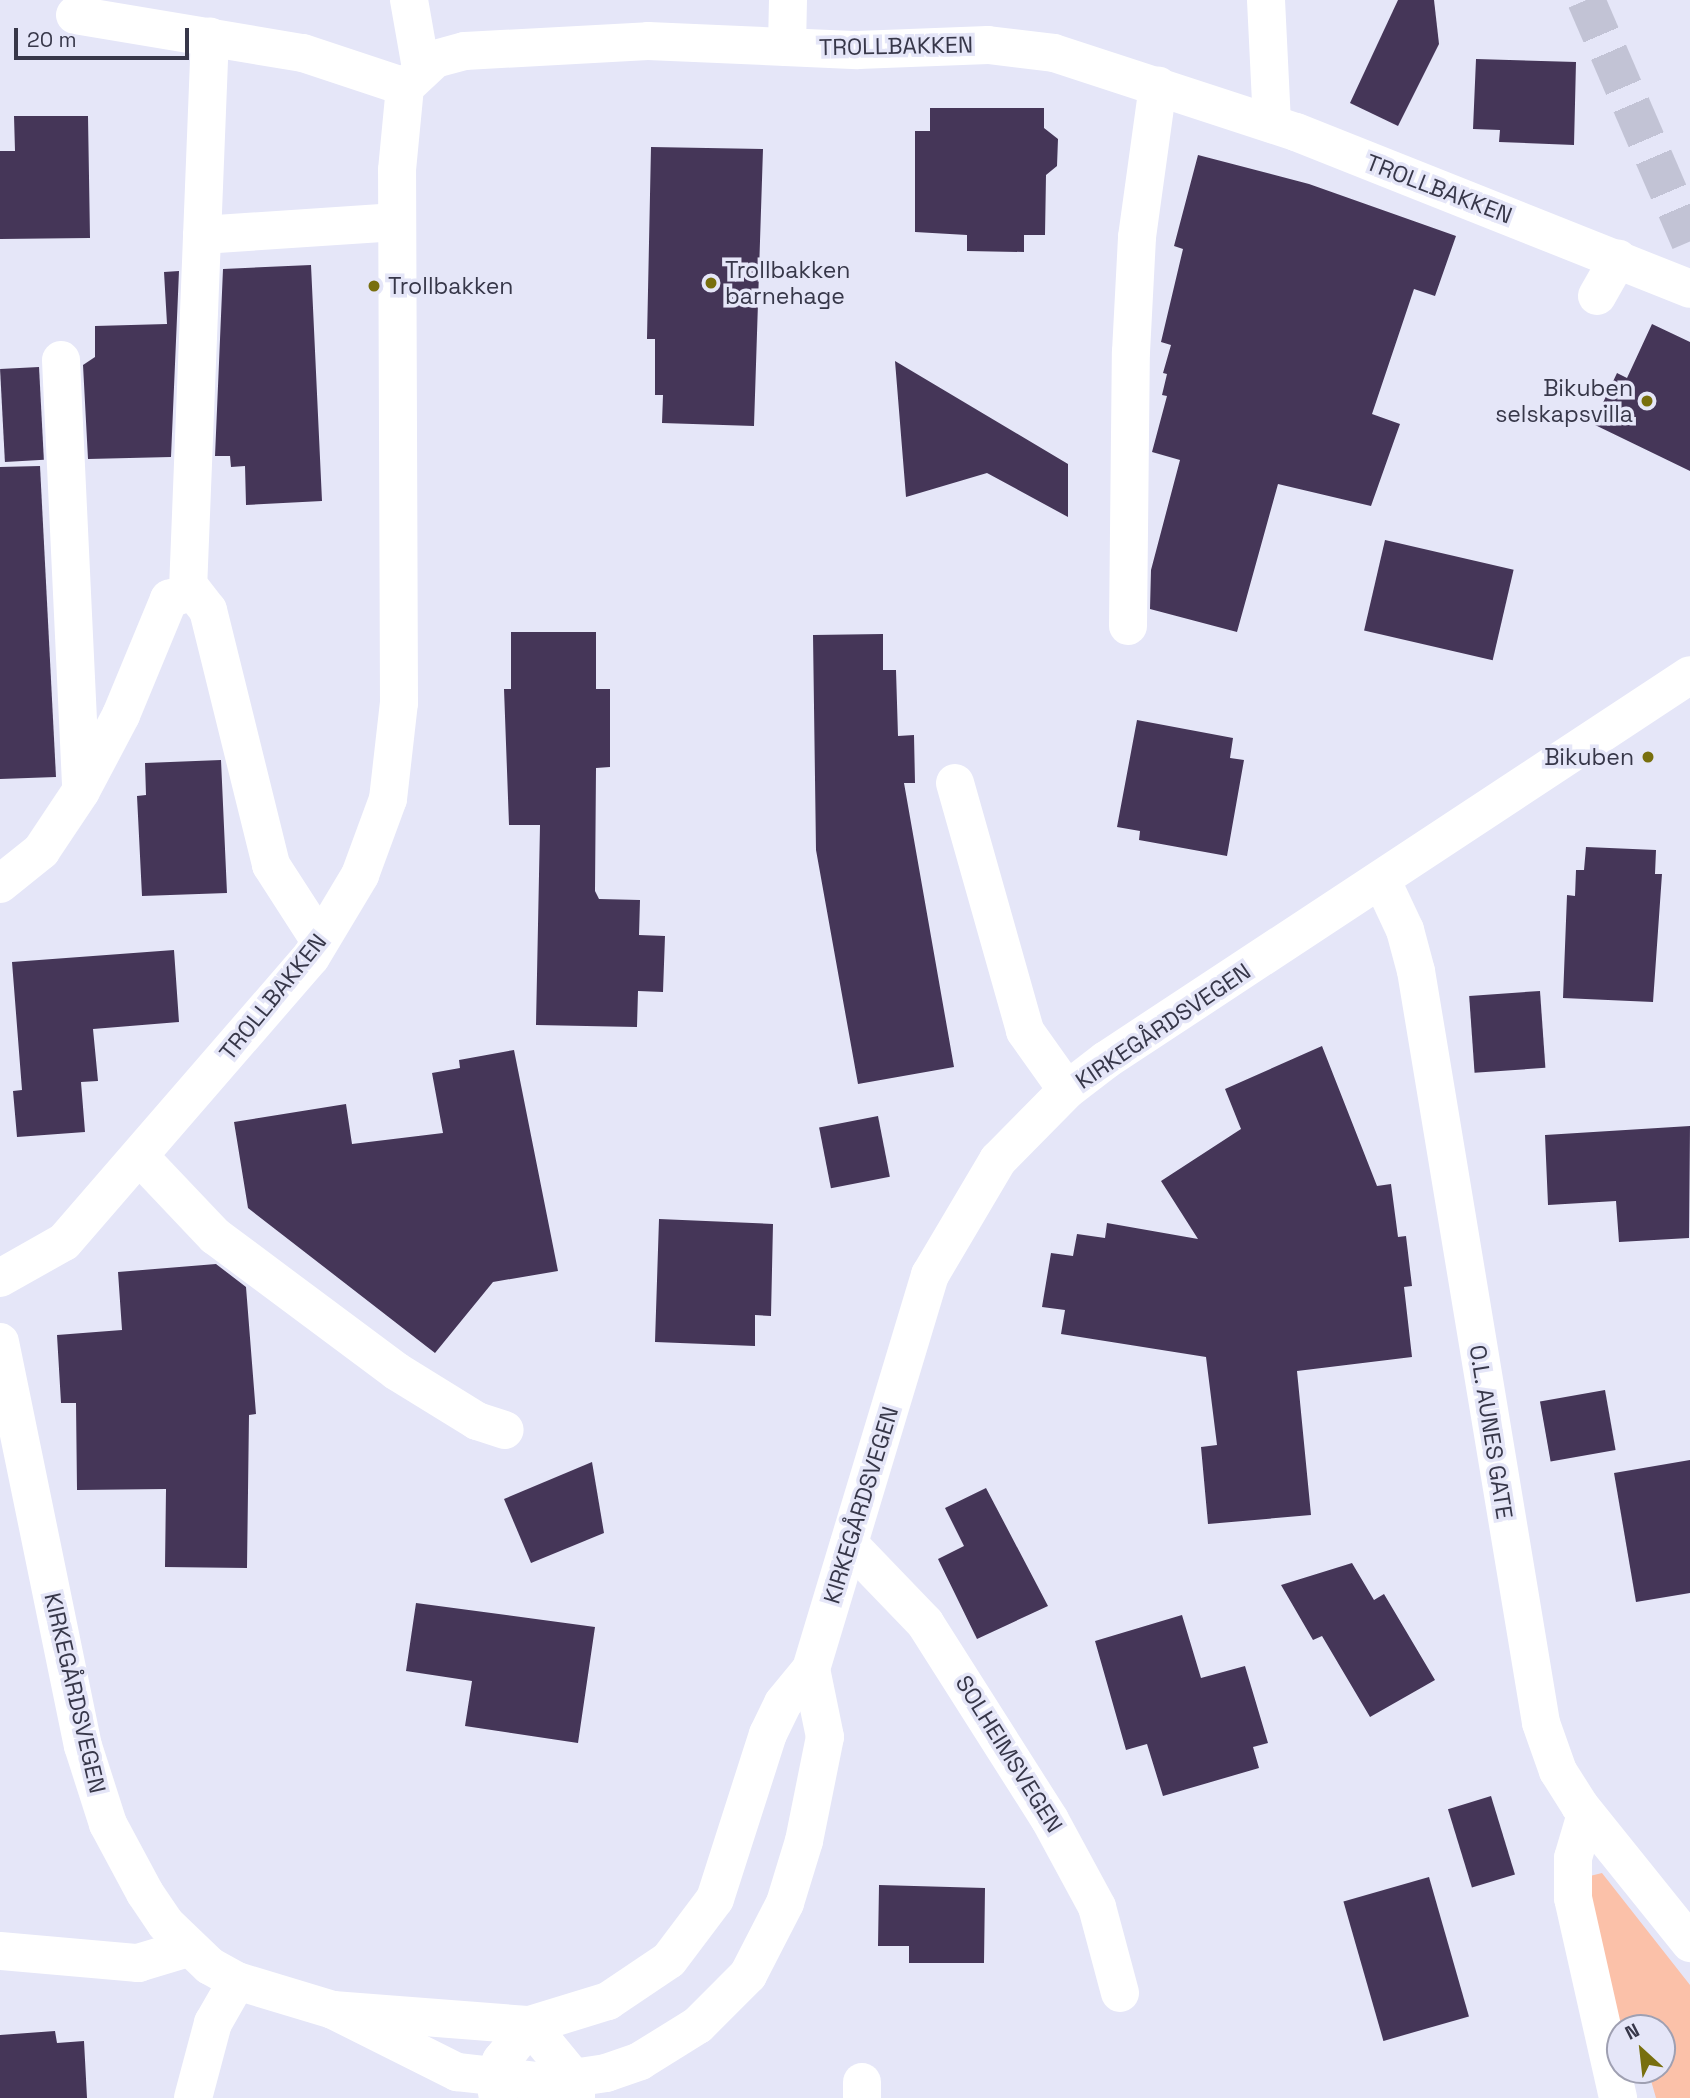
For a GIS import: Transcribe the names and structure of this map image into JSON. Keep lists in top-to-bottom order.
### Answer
{
  "streets": {
    "street": [
      "TROLLBAKKEN",
      "KIRKEGÅRDSVEGEN",
      "O.L. AUNES GATE",
      "SOLHEIMSVEGEN"
    ]
  },
  "crossings": [
    ["KIRKEGÅRDSVEGEN", "O.L. AUNES GATE"],
    ["KIRKEGÅRDSVEGEN", "SOLHEIMSVEGEN"]
  ],
  "places": [
    "Trollbakken barnehage",
    "Trollbakken",
    "Bikuben selskapsvilla",
    "Bikuben"
  ],
  "scale_bar": "20 m",
  "north": "top left"
}
